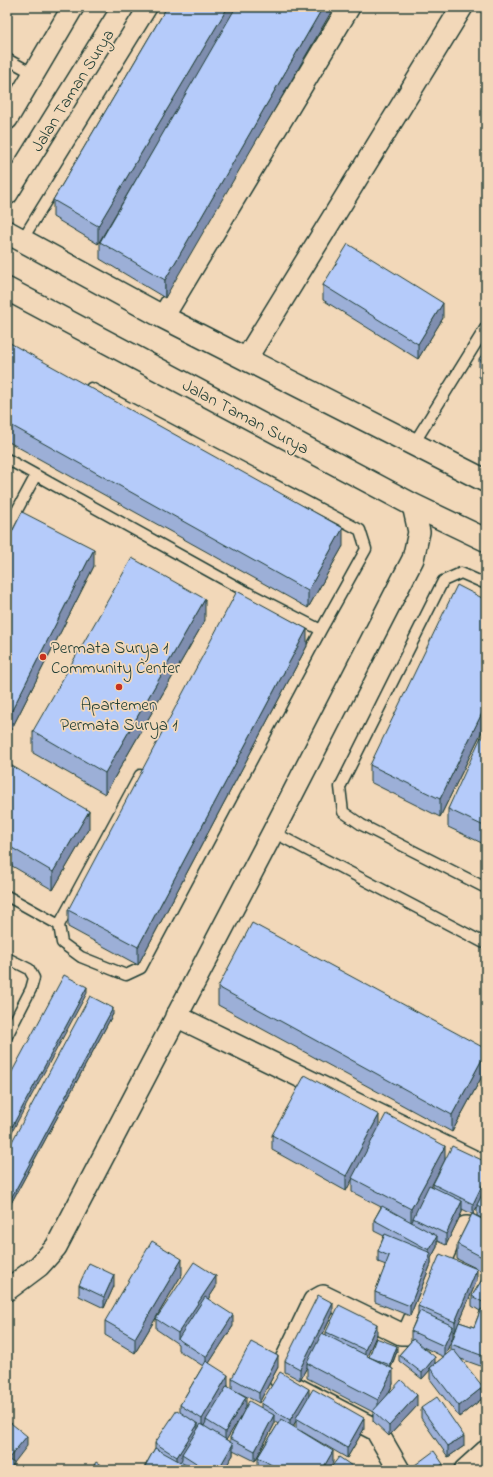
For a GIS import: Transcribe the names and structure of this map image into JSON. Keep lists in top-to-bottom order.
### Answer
{
  "streets": {
    "street": ["Jalan Taman Surya"]
  },
  "places": ["Permata Surya 1 Community Center", "Apartemen Permata Surya 1"]
}
